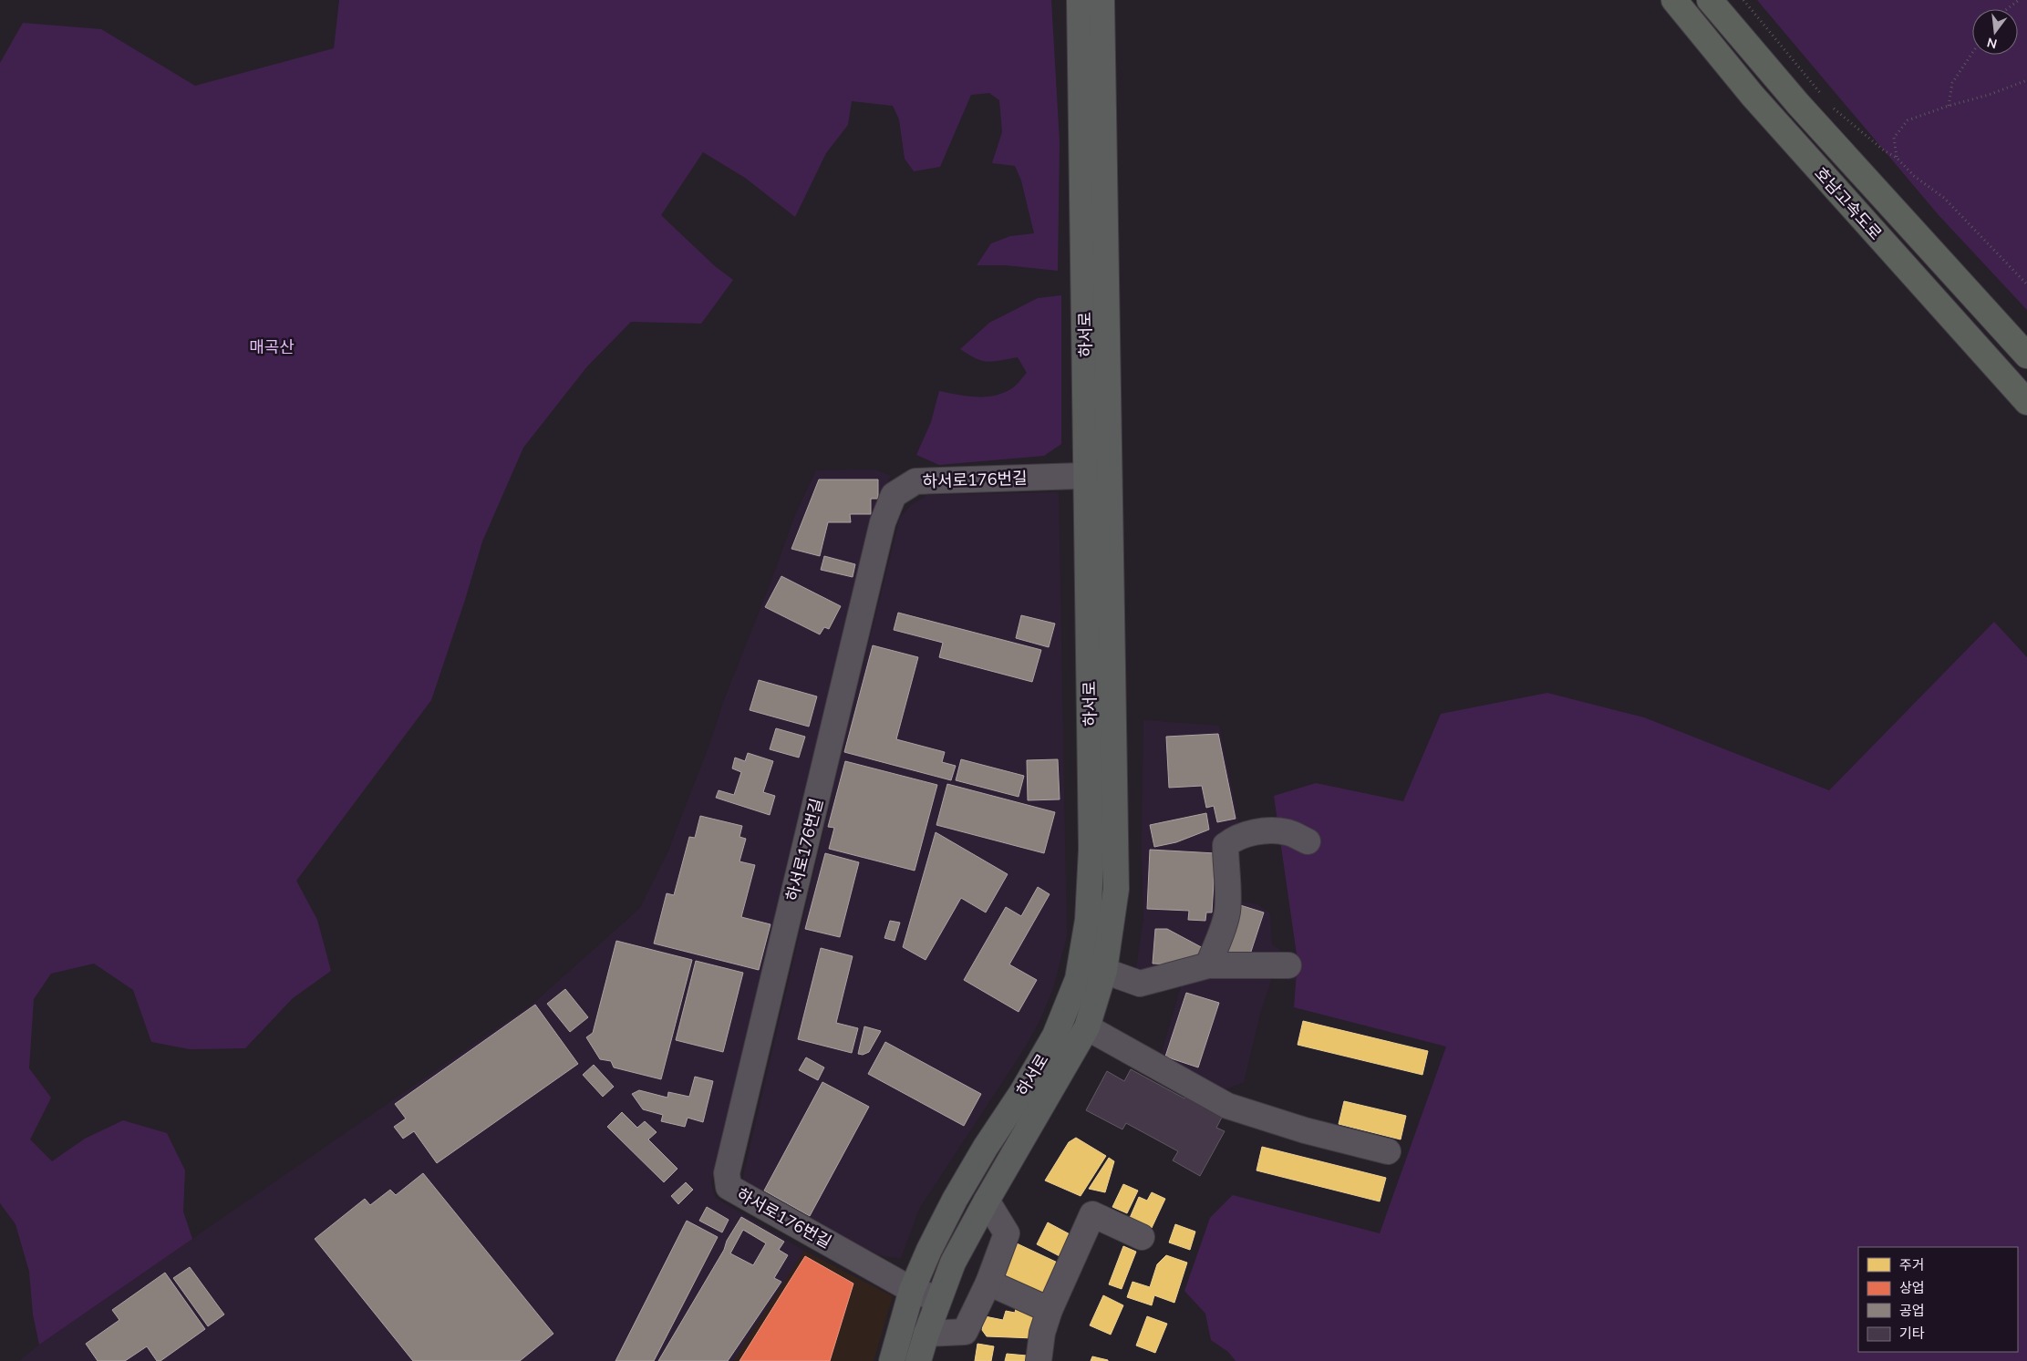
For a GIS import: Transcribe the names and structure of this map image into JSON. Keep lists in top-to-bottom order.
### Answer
{
  "streets": {
    "highway": ["호남고속도로"],
    "main road": ["하서로"],
    "street": ["하서로176번길"]
  },
  "crossings": [
    ["하서로", "하서로176번길"]
  ],
  "parks": ["매곡산"],
  "legend": [
    "주거",
    "상업",
    "공업",
    "기타"
  ],
  "north": "bottom"
}
